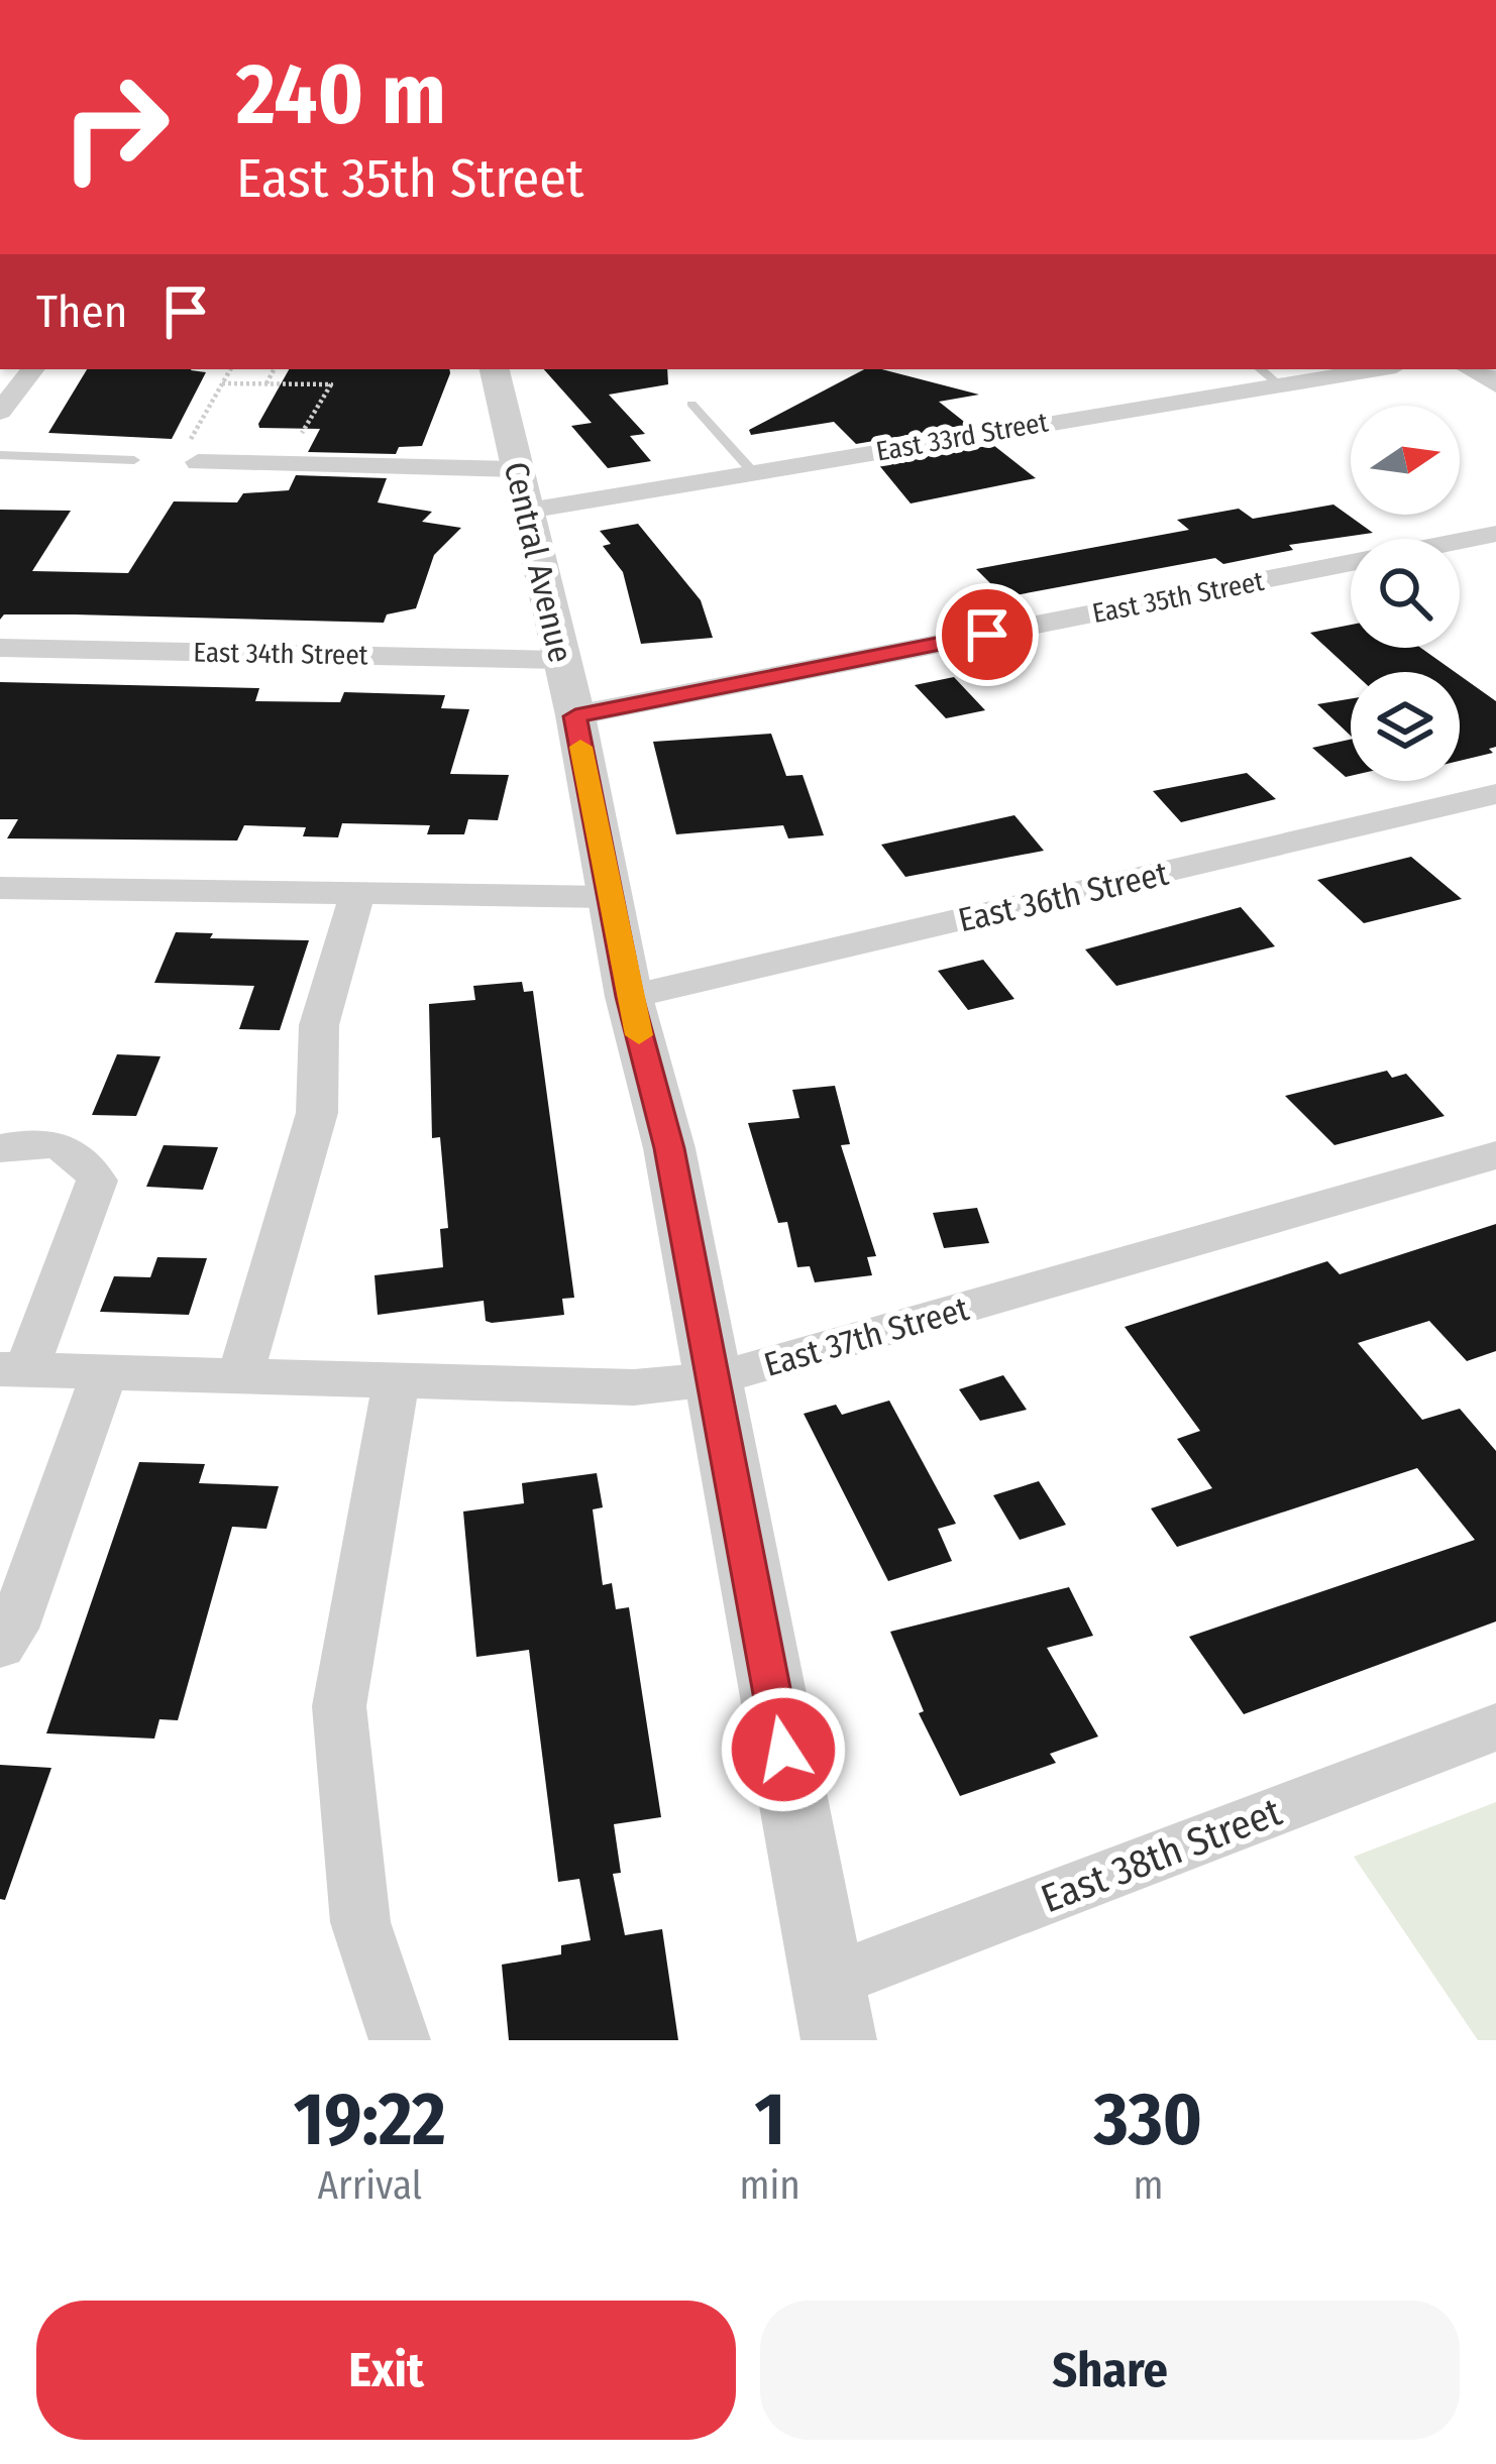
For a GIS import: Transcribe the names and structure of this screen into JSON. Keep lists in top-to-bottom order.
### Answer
{
  "streets": {
    "street": [
      "East 33rd Street",
      "Central Avenue",
      "East 35th Street",
      "East 34th Street",
      "East 36th Street",
      "East 37th Street",
      "East 38th Street"
    ]
  },
  "crossings": [
    ["East 33rd Street", "Central Avenue"],
    ["Central Avenue", "East 35th Street"],
    ["Central Avenue", "East 34th Street"],
    ["Central Avenue", "East 36th Street"],
    ["Central Avenue", "East 37th Street"],
    ["Central Avenue", "East 38th Street"]
  ],
  "north": "right",
  "page": {
    "turn": ["240 m", "East 35th Street"],
    "then": "Then",
    "eta": [
      "19:22",
      "Arrival",
      "1",
      "min",
      "330",
      "m"
    ],
    "buttons": ["Exit", "Share"]
  }
}
